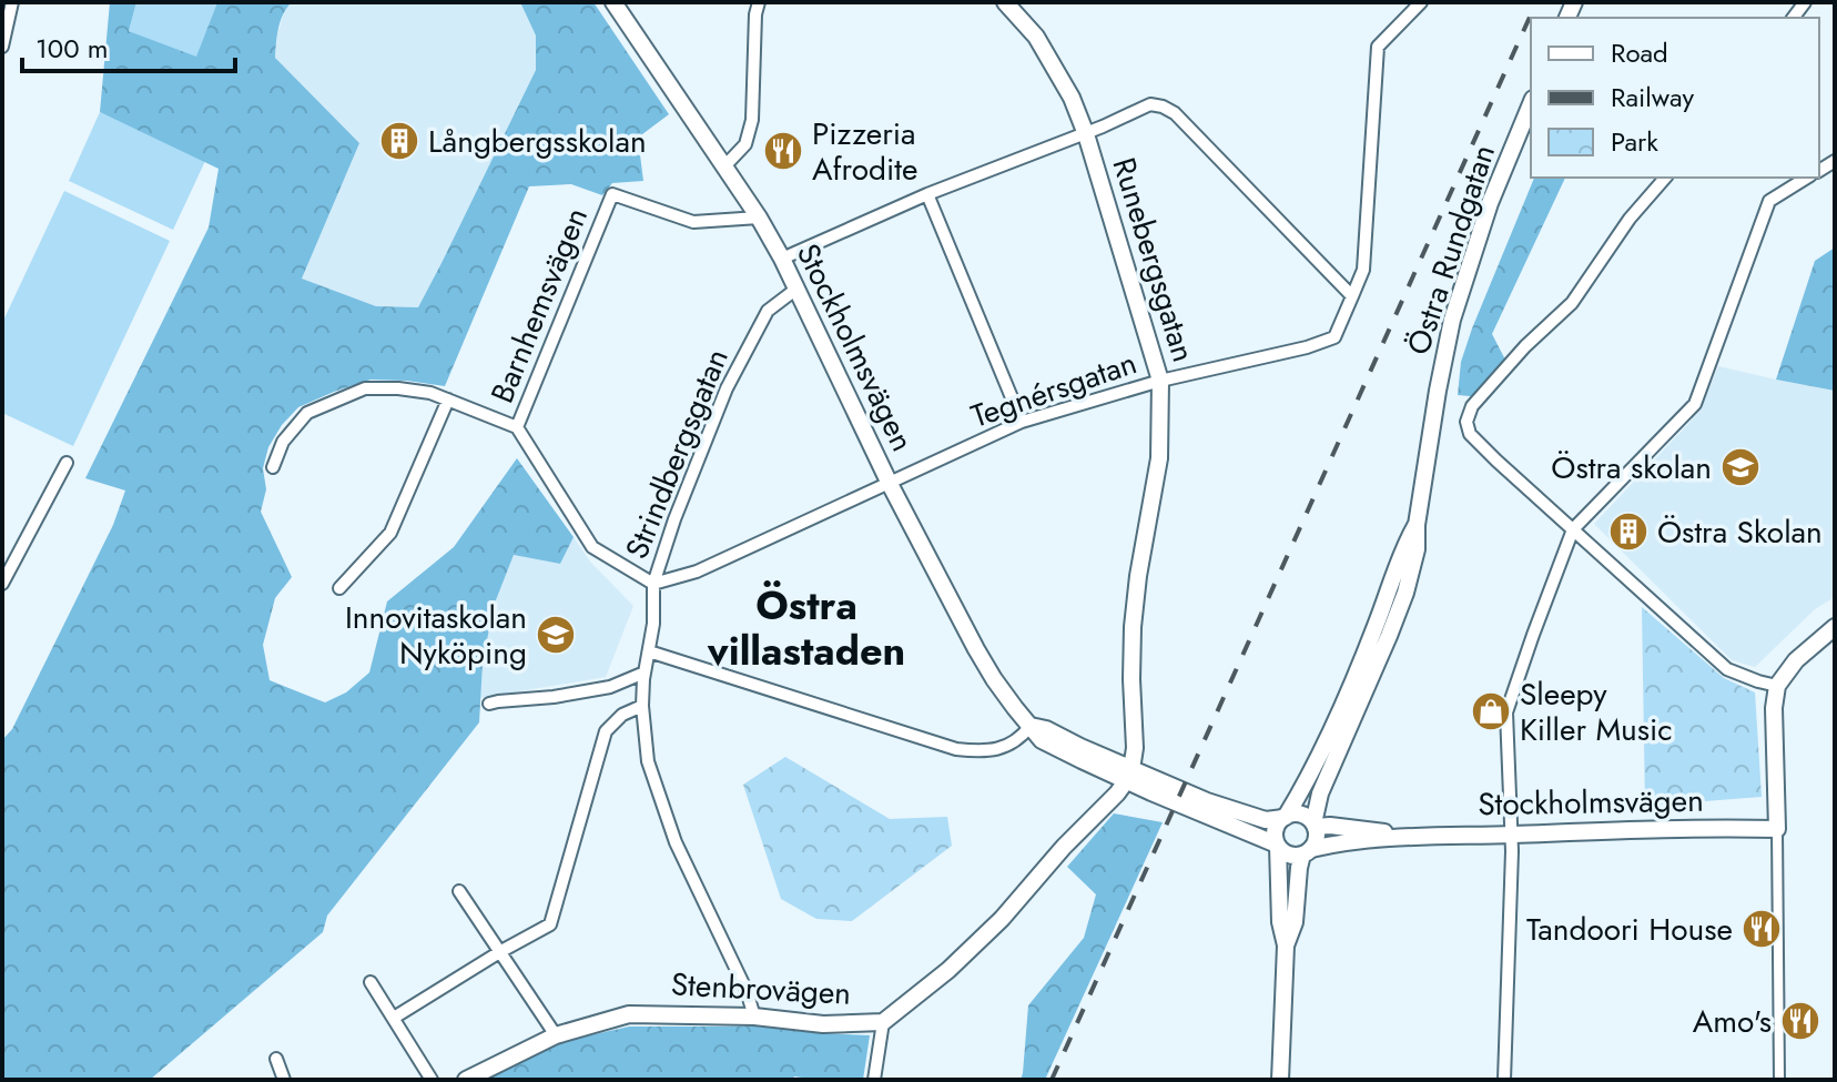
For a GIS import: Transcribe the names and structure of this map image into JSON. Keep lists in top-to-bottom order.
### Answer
{
  "streets": {
    "street": [
      "Östra Rundgatan",
      "Runebergsgatan",
      "Barnhemsvägen",
      "Stockholmsvägen",
      "Tegnérsgatan",
      "Strindbergsgatan",
      "Stenbrovägen"
    ]
  },
  "crossings": [
    ["Östra Rundgatan", "Stockholmsvägen"],
    ["Runebergsgatan", "Tegnérsgatan"],
    ["Runebergsgatan", "Stenbrovägen"],
    ["Barnhemsvägen", "Stockholmsvägen"],
    ["Barnhemsvägen", "Tegnérsgatan"],
    ["Barnhemsvägen", "Strindbergsgatan"],
    ["Stockholmsvägen", "Tegnérsgatan"],
    ["Stockholmsvägen", "Strindbergsgatan"],
    ["Tegnérsgatan", "Strindbergsgatan"],
    ["Strindbergsgatan", "Stenbrovägen"]
  ],
  "districts": ["Östra villastaden"],
  "places": {
    "building": ["Långbergsskolan", "Östra Skolan"],
    "restaurant": ["Pizzeria Afrodite", "Tandoori House", "Amo's"],
    "school or university": ["Östra skolan", "Innovitaskolan Nyköping"],
    "shop": ["Sleepy Killer Music"]
  },
  "legend": ["Road", "Railway", "Park"],
  "scale_bar": "100 m"
}
